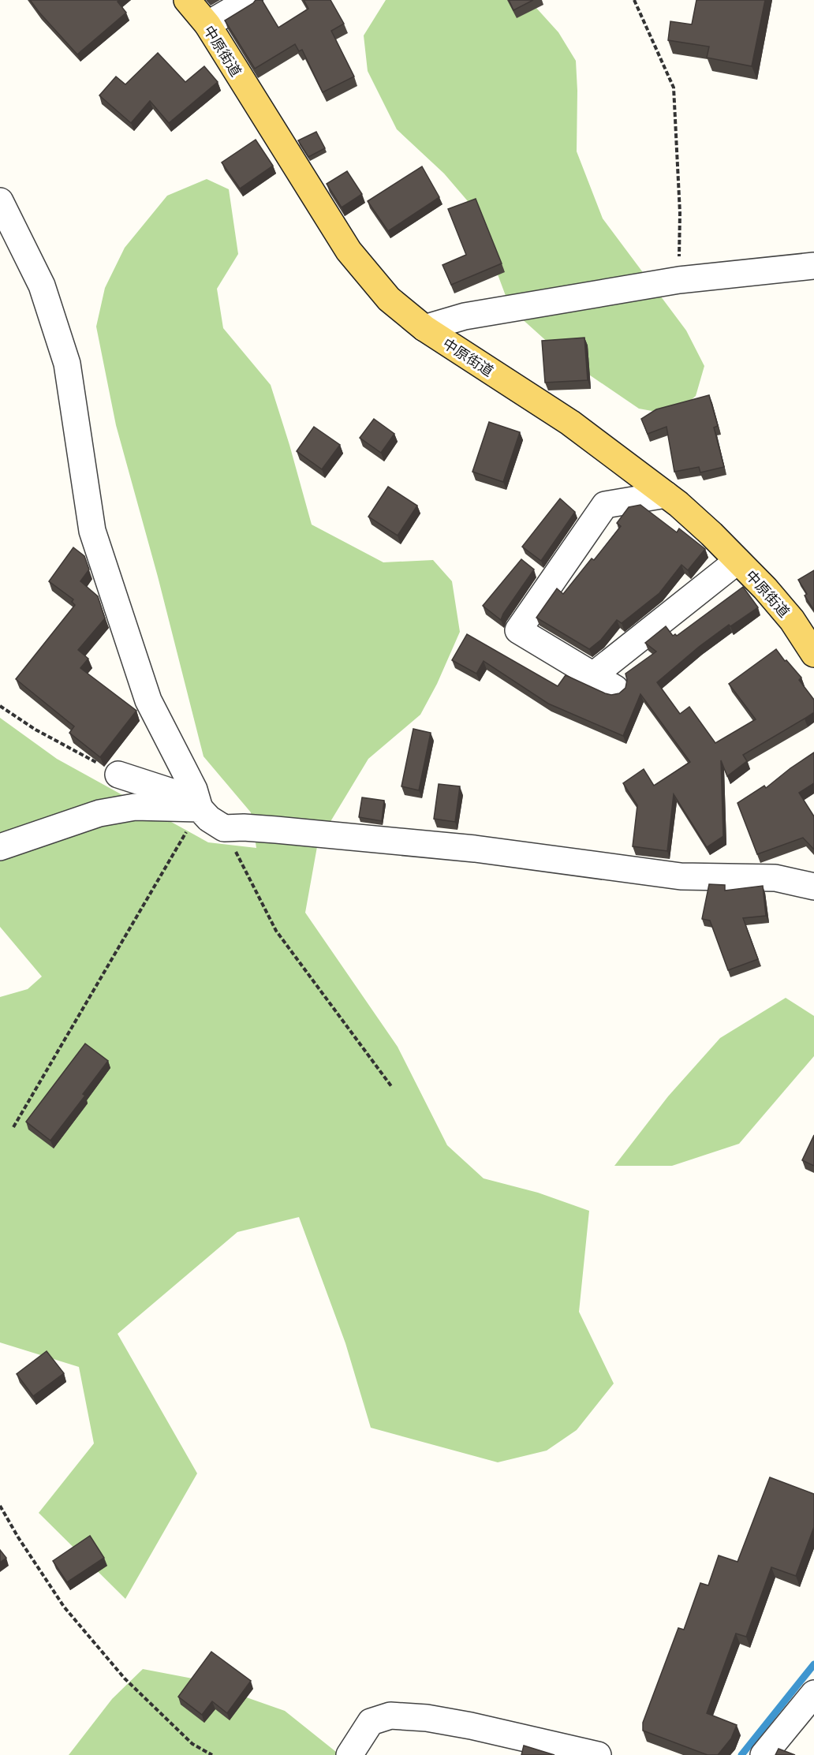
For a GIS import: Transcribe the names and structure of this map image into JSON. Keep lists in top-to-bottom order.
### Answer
{
  "streets": {
    "main road": ["中原街道"]
  }
}
